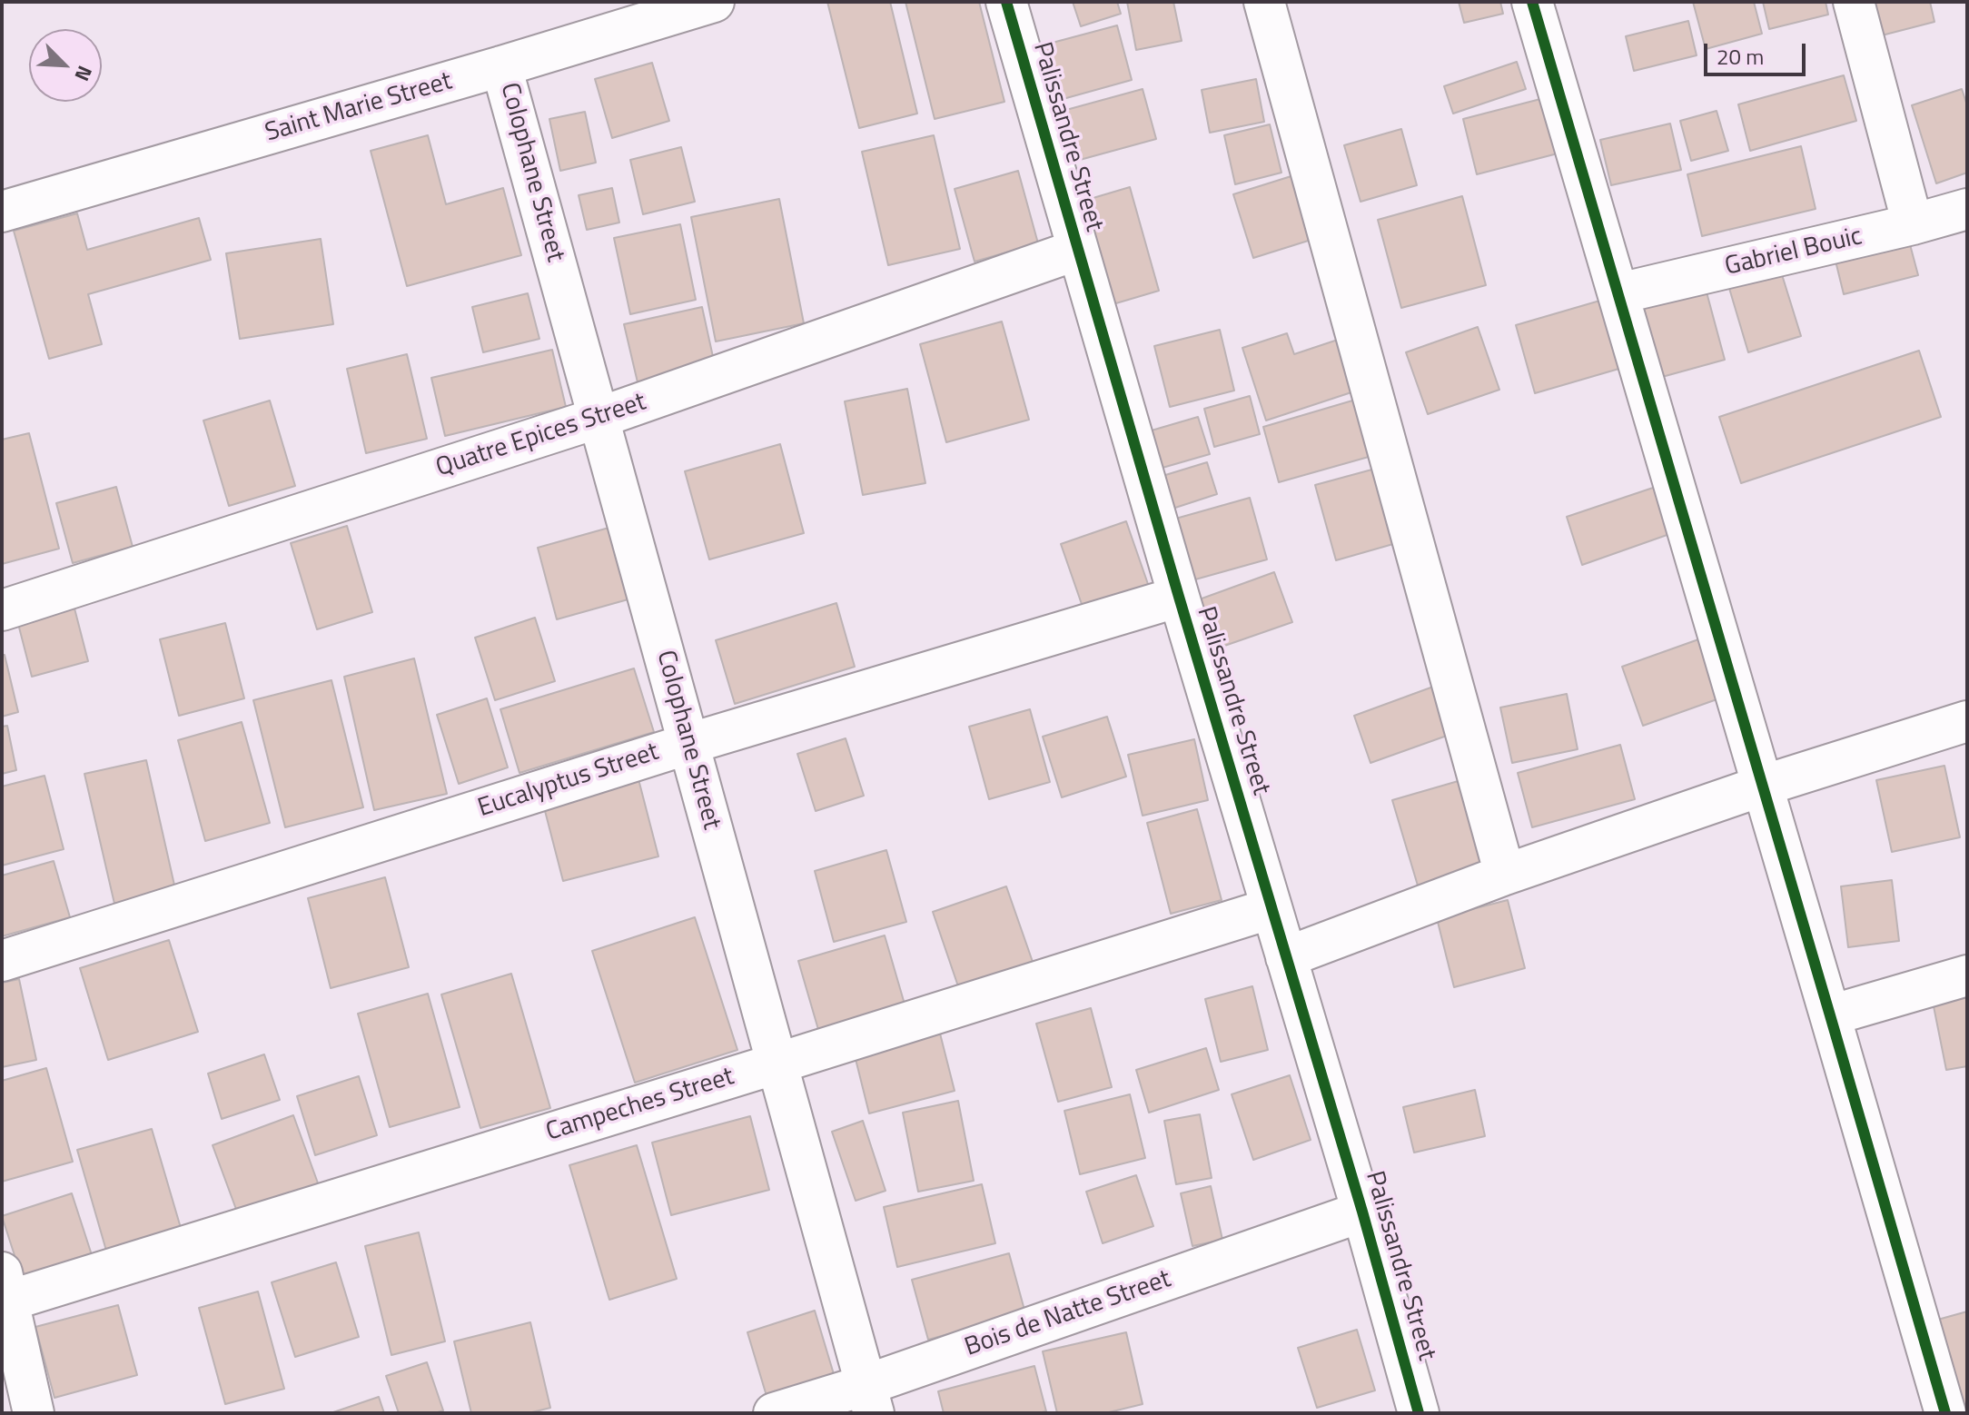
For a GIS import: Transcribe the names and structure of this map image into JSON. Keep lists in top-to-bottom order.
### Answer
{
  "streets": {
    "street": [
      "Saint Marie Street",
      "Palissandre Street",
      "Colophane Street",
      "Gabriel Bouic",
      "Quatre Epices Street",
      "Eucalyptus Street",
      "Campeches Street",
      "Bois de Natte Street"
    ]
  },
  "crossings": [
    ["Saint Marie Street", "Colophane Street"],
    ["Palissandre Street", "Quatre Epices Street"],
    ["Palissandre Street", "Eucalyptus Street"],
    ["Palissandre Street", "Campeches Street"],
    ["Palissandre Street", "Bois de Natte Street"],
    ["Colophane Street", "Quatre Epices Street"],
    ["Colophane Street", "Eucalyptus Street"],
    ["Colophane Street", "Campeches Street"],
    ["Colophane Street", "Bois de Natte Street"]
  ],
  "scale_bar": "20 m",
  "north": "bottom right"
}
